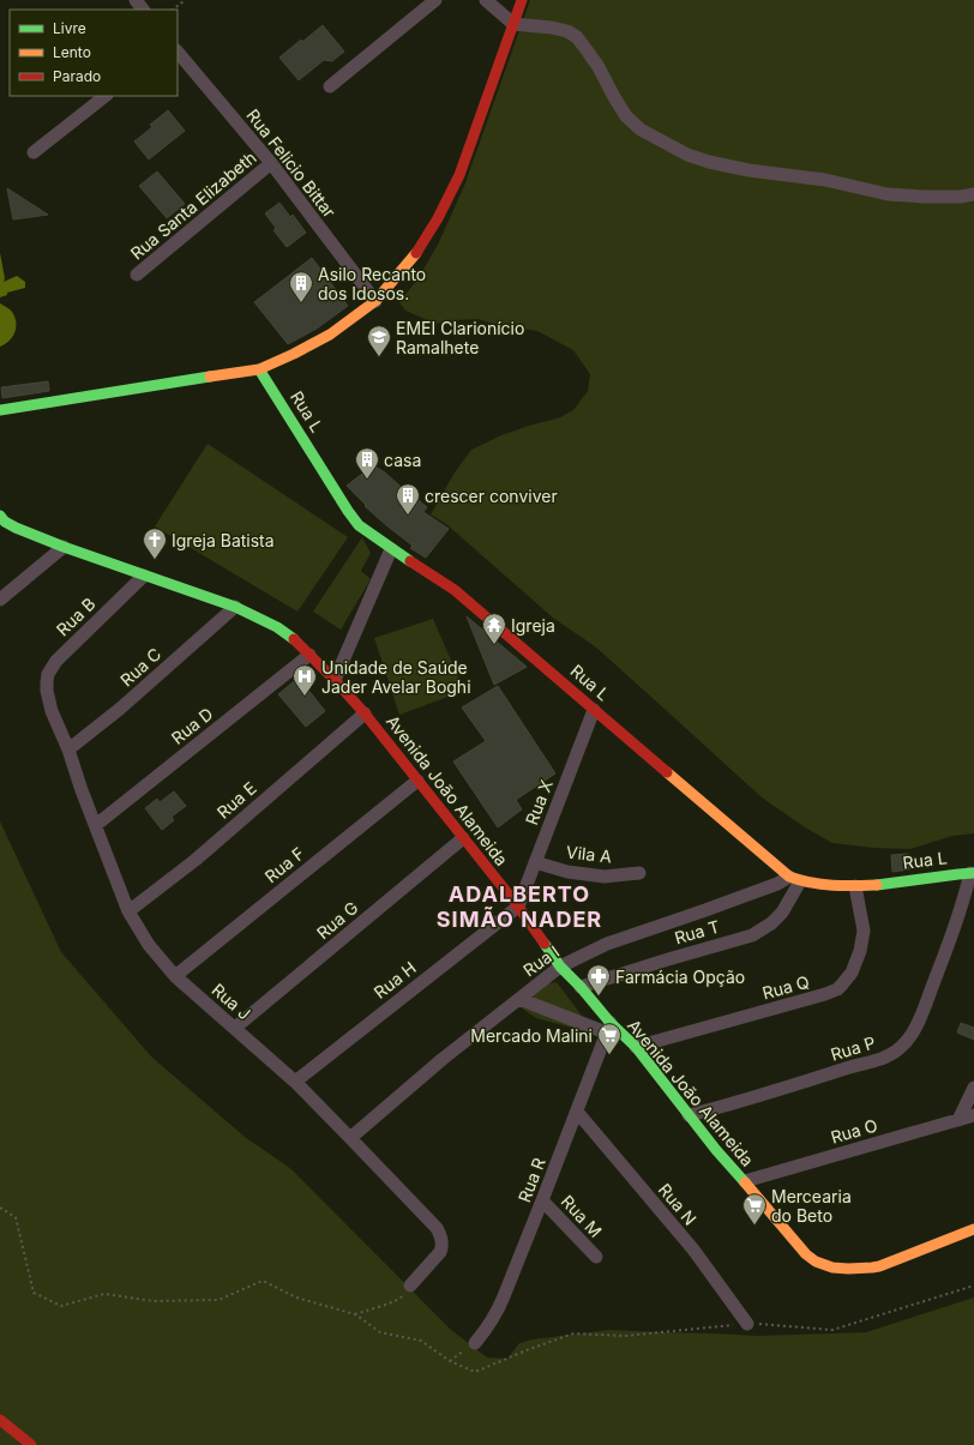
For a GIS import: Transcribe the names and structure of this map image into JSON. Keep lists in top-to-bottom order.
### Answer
{
  "streets": {
    "street": [
      "Rua Felicio Bittar",
      "Rua Santa Elizabeth",
      "Rua L",
      "Rua B",
      "Rua C",
      "Rua D",
      "Avenida João Alameida",
      "Rua E",
      "Rua X",
      "Vila A",
      "Rua F",
      "Rua G",
      "Rua T",
      "Rua I",
      "Rua H",
      "Rua Q",
      "Rua J",
      "Rua P",
      "Rua O",
      "Rua R",
      "Rua N",
      "Rua M"
    ]
  },
  "crossings": [
    ["Rua Felicio Bittar", "Rua Santa Elizabeth"],
    ["Rua L", "Rua X"],
    ["Rua L", "Rua T"],
    ["Rua L", "Rua I"],
    ["Rua L", "Rua Q"],
    ["Rua L", "Rua P"],
    ["Rua B", "Avenida João Alameida"],
    ["Rua B", "Rua J"],
    ["Rua C", "Avenida João Alameida"],
    ["Rua C", "Rua J"],
    ["Rua D", "Avenida João Alameida"],
    ["Rua D", "Rua J"],
    ["Avenida João Alameida", "Rua E"],
    ["Avenida João Alameida", "Rua X"],
    ["Avenida João Alameida", "Rua F"],
    ["Avenida João Alameida", "Rua G"],
    ["Avenida João Alameida", "Rua T"],
    ["Avenida João Alameida", "Rua I"],
    ["Avenida João Alameida", "Rua H"],
    ["Avenida João Alameida", "Rua Q"],
    ["Avenida João Alameida", "Rua P"],
    ["Avenida João Alameida", "Rua O"],
    ["Avenida João Alameida", "Rua R"],
    ["Rua E", "Rua J"],
    ["Rua X", "Vila A"],
    ["Rua X", "Rua H"],
    ["Rua F", "Rua J"],
    ["Rua G", "Rua J"],
    ["Rua T", "Rua I"],
    ["Rua I", "Rua J"],
    ["Rua H", "Rua J"],
    ["Rua R", "Rua N"],
    ["Rua R", "Rua M"]
  ],
  "districts": ["ADALBERTO SIMÃO NADER"],
  "places": {
    "building": ["Asilo Recanto dos Idosos.", "casa", "crescer conviver"],
    "school or university": ["EMEI Clarionício Ramalhete"],
    "church": ["Igreja Batista"],
    "temple": ["Igreja"],
    "hospital": ["Unidade de Saúde Jader Avelar Boghi"],
    "pharmacy": ["Farmácia Opção"],
    "supermarket": ["Mercado Malini", "Mercearia do Beto"]
  },
  "legend": ["Livre", "Lento", "Parado"]
}
